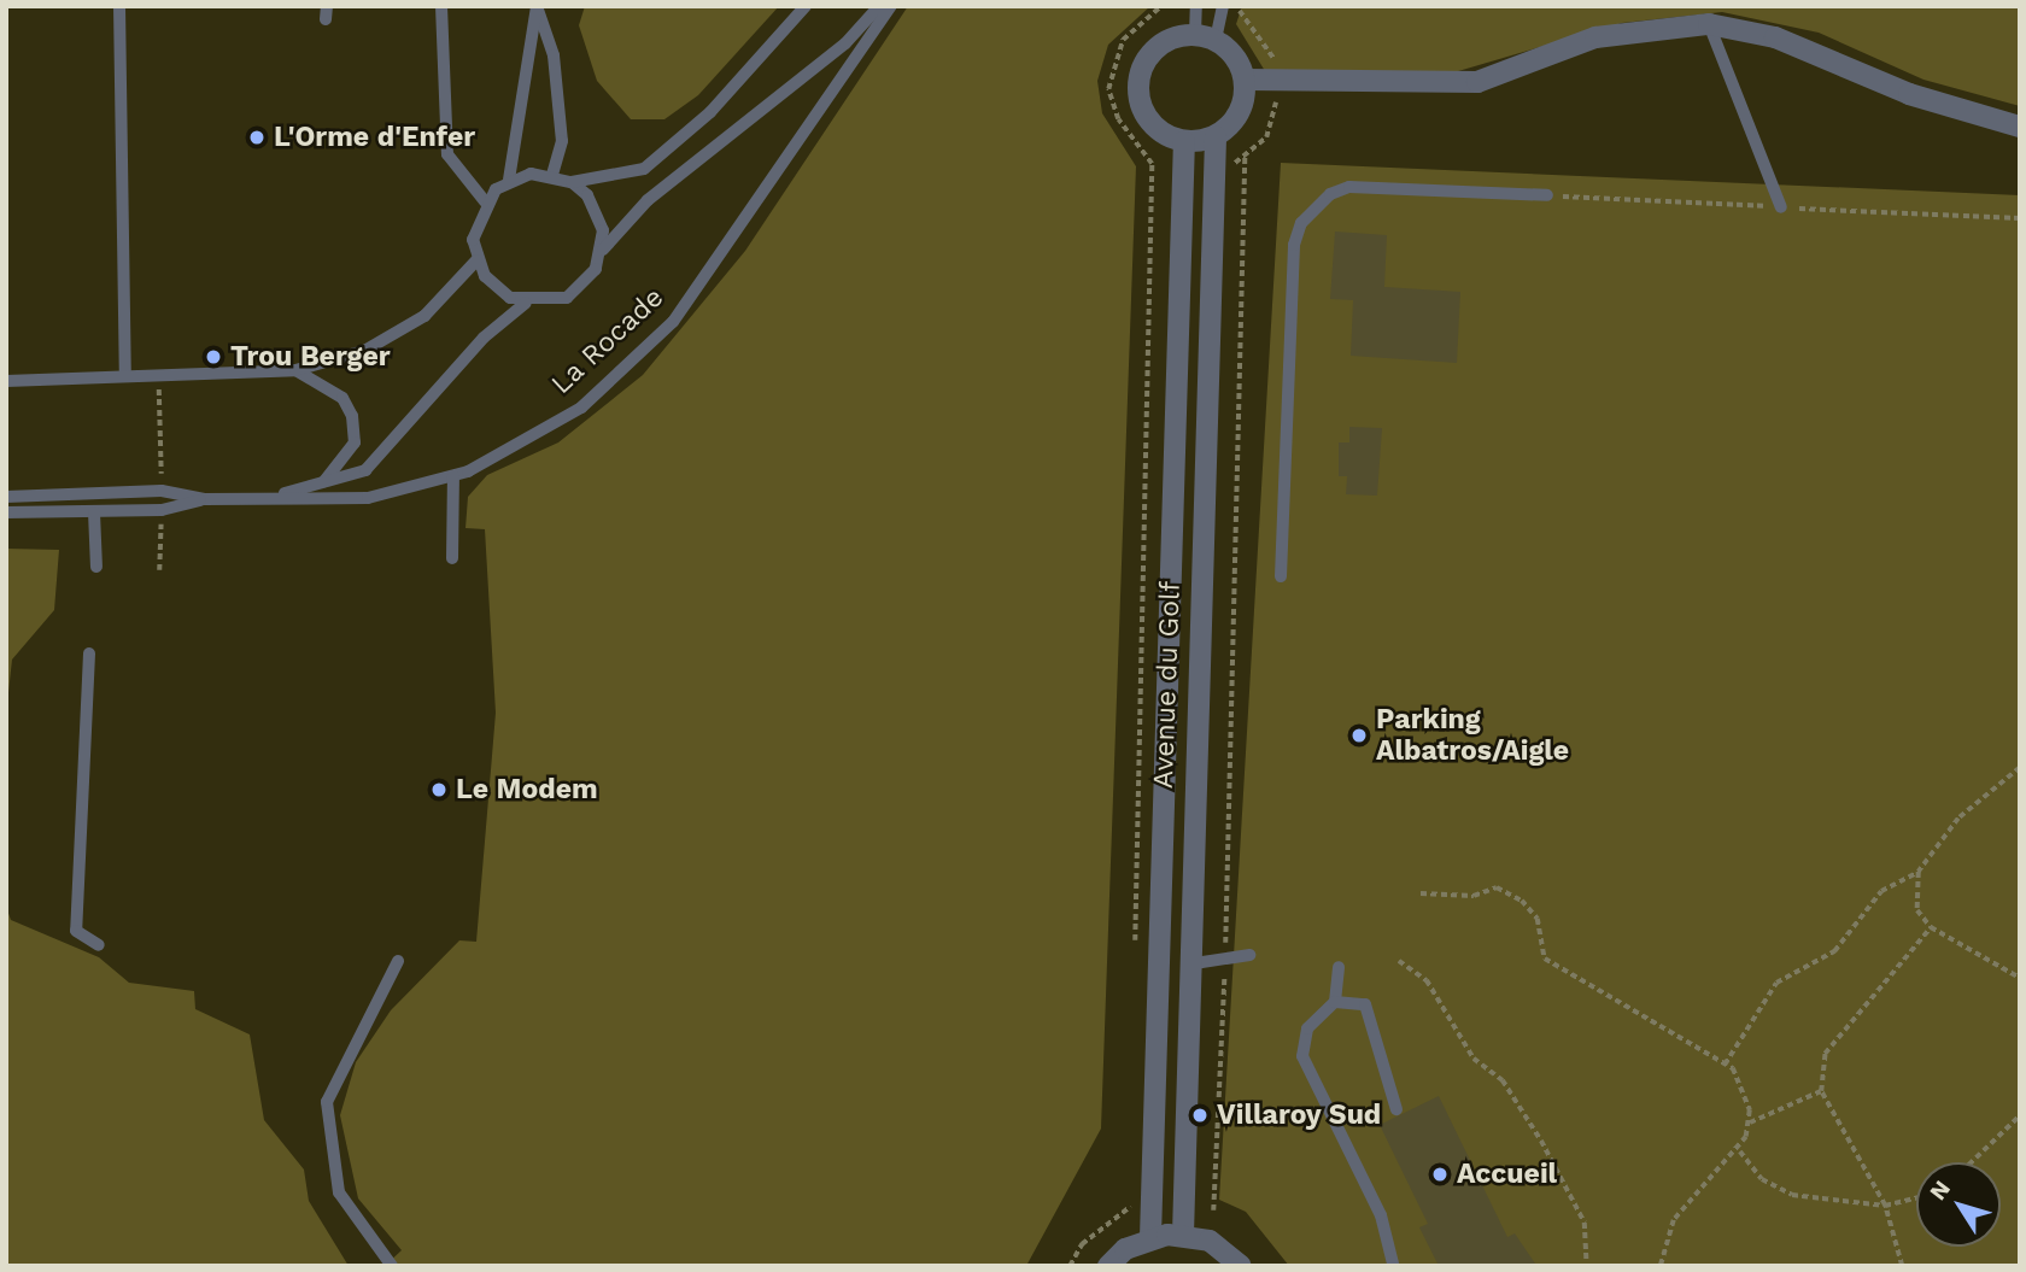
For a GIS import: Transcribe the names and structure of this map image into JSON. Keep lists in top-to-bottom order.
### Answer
{
  "streets": {
    "street": ["Avenue du Golf"],
    "lane": ["La Rocade"]
  },
  "places": [
    "L'Orme d'Enfer",
    "Trou Berger",
    "Parking Albatros/Aigle",
    "Le Modem",
    "Villaroy Sud",
    "Accueil"
  ],
  "north": "top left"
}
